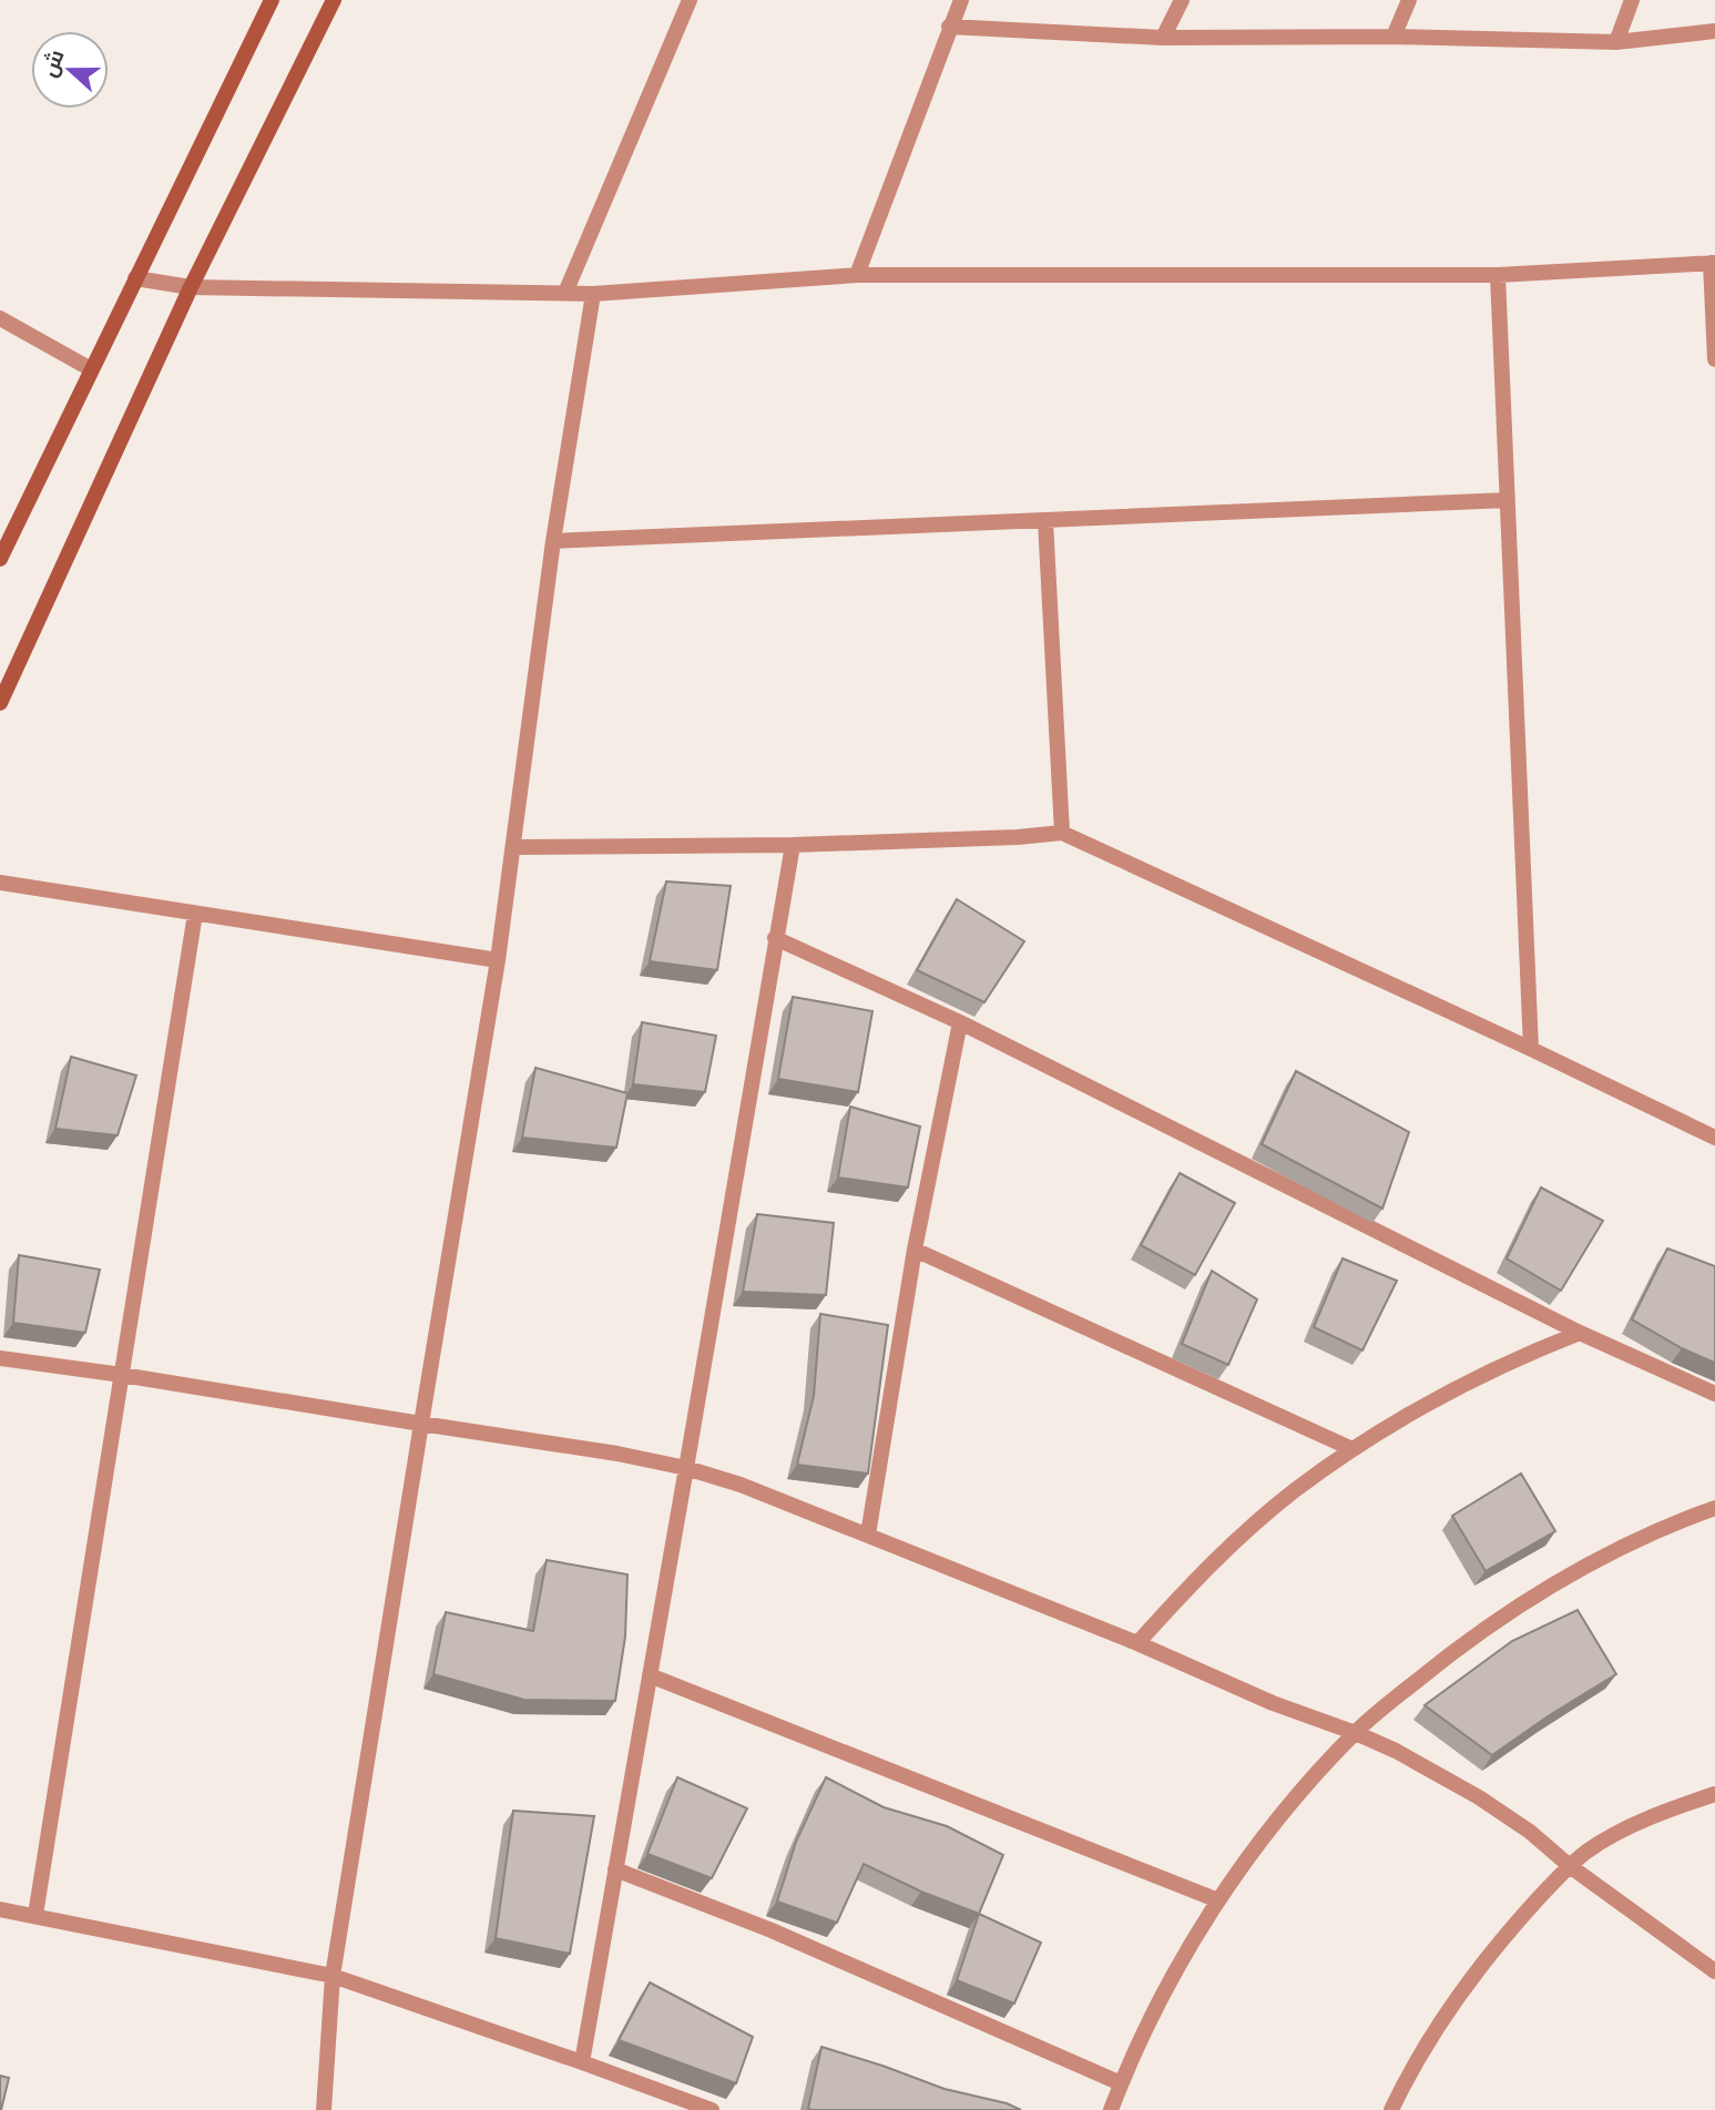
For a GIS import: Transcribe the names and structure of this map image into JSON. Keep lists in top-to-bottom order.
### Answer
{
  "north": "left"
}
